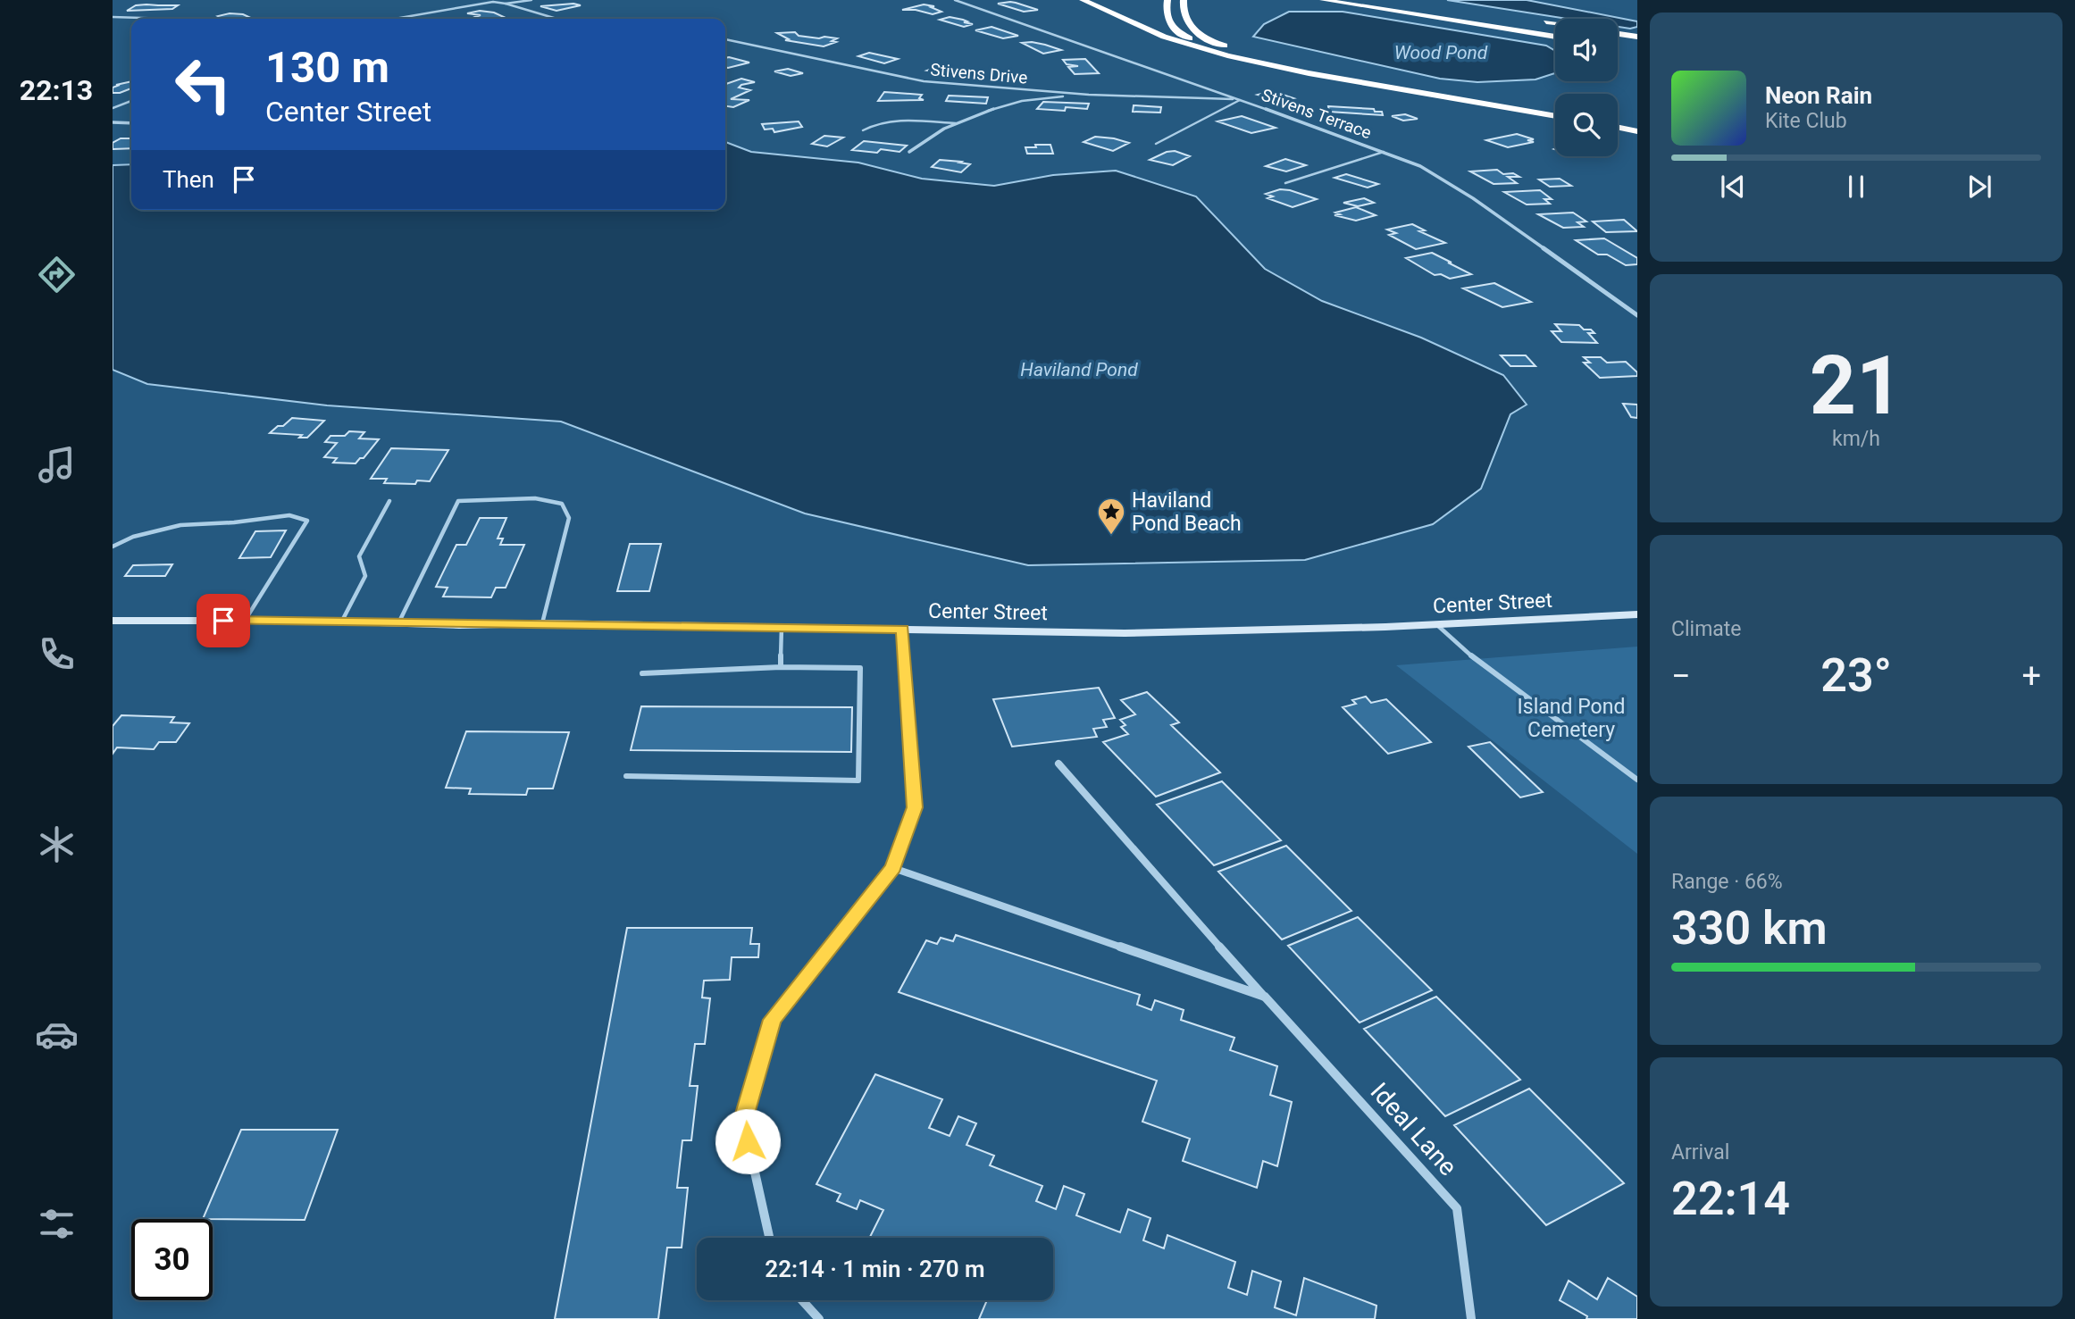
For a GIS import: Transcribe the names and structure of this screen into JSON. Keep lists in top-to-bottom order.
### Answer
{
  "streets": {
    "main road": ["Center Street"],
    "street": ["Stivens Drive", "Stivens Terrace", "Ideal Lane"]
  },
  "crossings": [
    ["Stivens Drive", "Stivens Terrace"]
  ],
  "water": ["Wood Pond", "Haviland Pond"],
  "parks": ["Island Pond Cemetery"],
  "places": {
    "place": ["Haviland Pond Beach"]
  },
  "page": {
    "tabs": "22:13",
    "turn": ["130 m", "Center Street"],
    "song": ["Neon Rain", "Kite Club"],
    "then": "Then",
    "tile": [
      ["21", "km/h"],
      "Climate",
      ["Range · 66%", "330 km"],
      ["Arrival", "22:14"]
    ],
    "heat": ["−", "23°", "+"],
    "limit": "30",
    "trip": "22:14 · 1 min · 270 m"
  }
}
